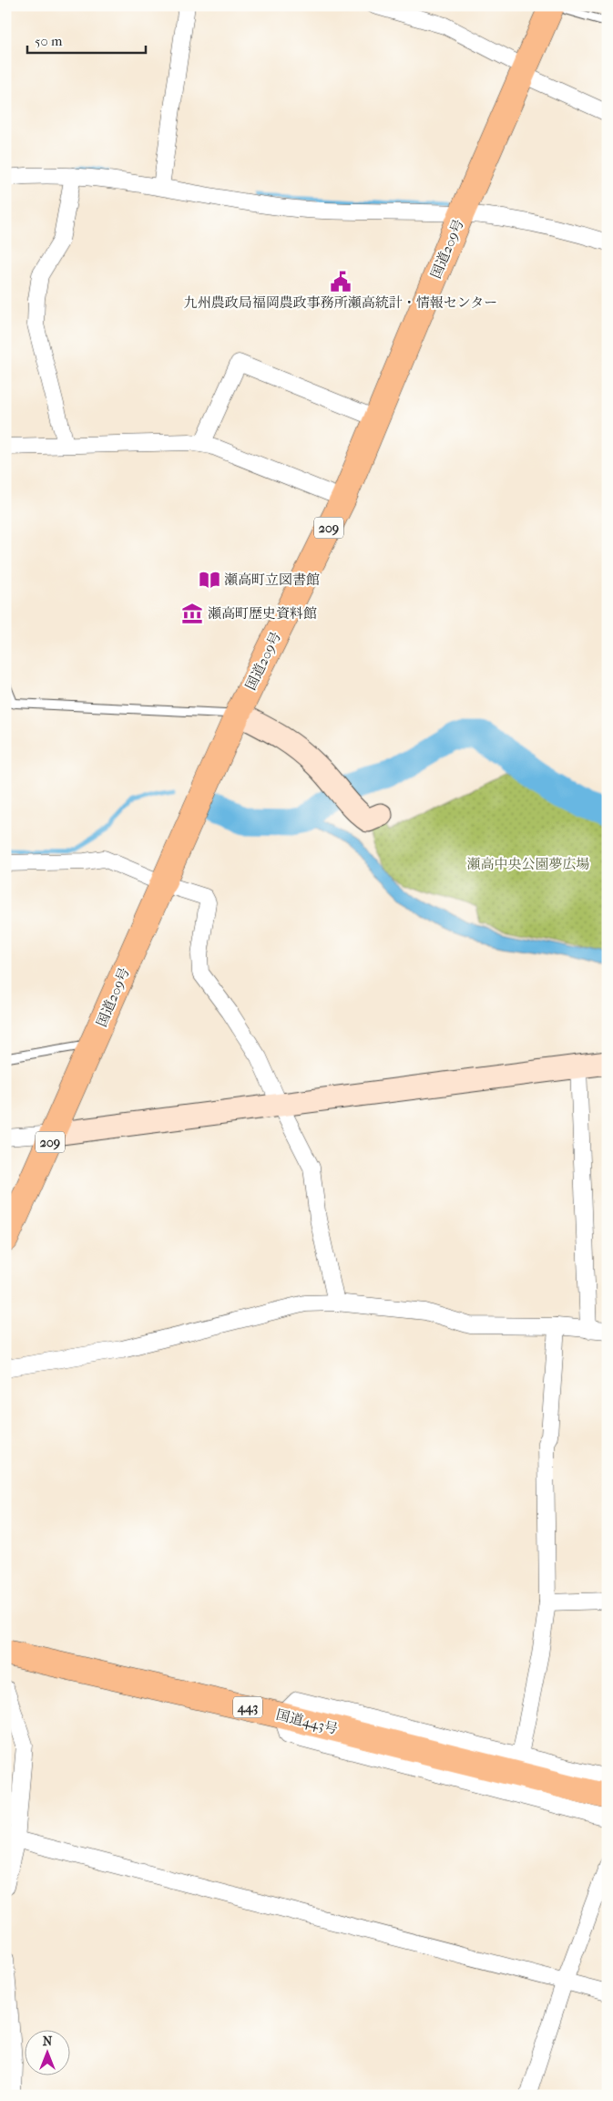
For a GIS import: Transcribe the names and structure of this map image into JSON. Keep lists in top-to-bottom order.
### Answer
{
  "streets": {
    "highway": [
      "国道209号",
      "209",
      "443",
      "国道443号"
    ]
  },
  "parks": ["瀬高中央公園夢広場"],
  "places": {
    "public building": ["九州農政局福岡農政事務所瀬高統計・情報センター"],
    "library": ["瀬高町立図書館"],
    "museum": ["瀬高町歴史資料館"]
  },
  "scale_bar": "50 m",
  "north": "top"
}
